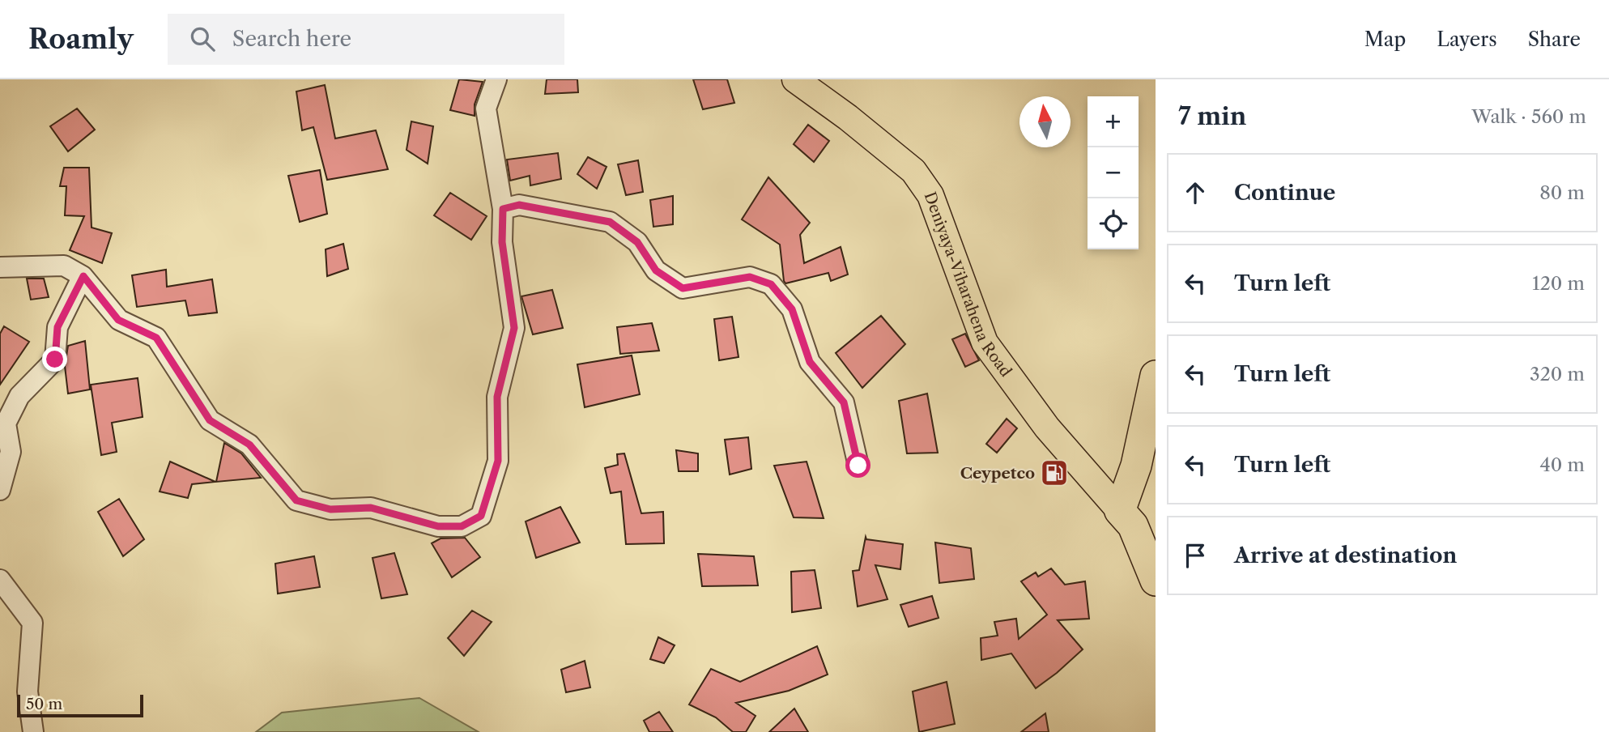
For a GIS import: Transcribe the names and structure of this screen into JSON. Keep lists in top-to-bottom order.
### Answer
{
  "streets": {
    "main road": ["Deniyaya-Viharahena Road"]
  },
  "places": {
    "fuel station": ["Ceypetco"]
  },
  "scale_bar": "50 m",
  "north": "top",
  "page": {
    "header": "Roamly",
    "search": "Search here",
    "nav": ["Map", "Layers", "Share"],
    "heading": ["7 min", "Walk · 560 m"],
    "map_buttons": ["+", "−"],
    "list": [
      ["Continue", "80 m"],
      ["Turn left", "120 m"],
      ["Turn left", "320 m"],
      ["Turn left", "40 m"],
      "Arrive at destination"
    ],
    "scale": "50 m"
  }
}
